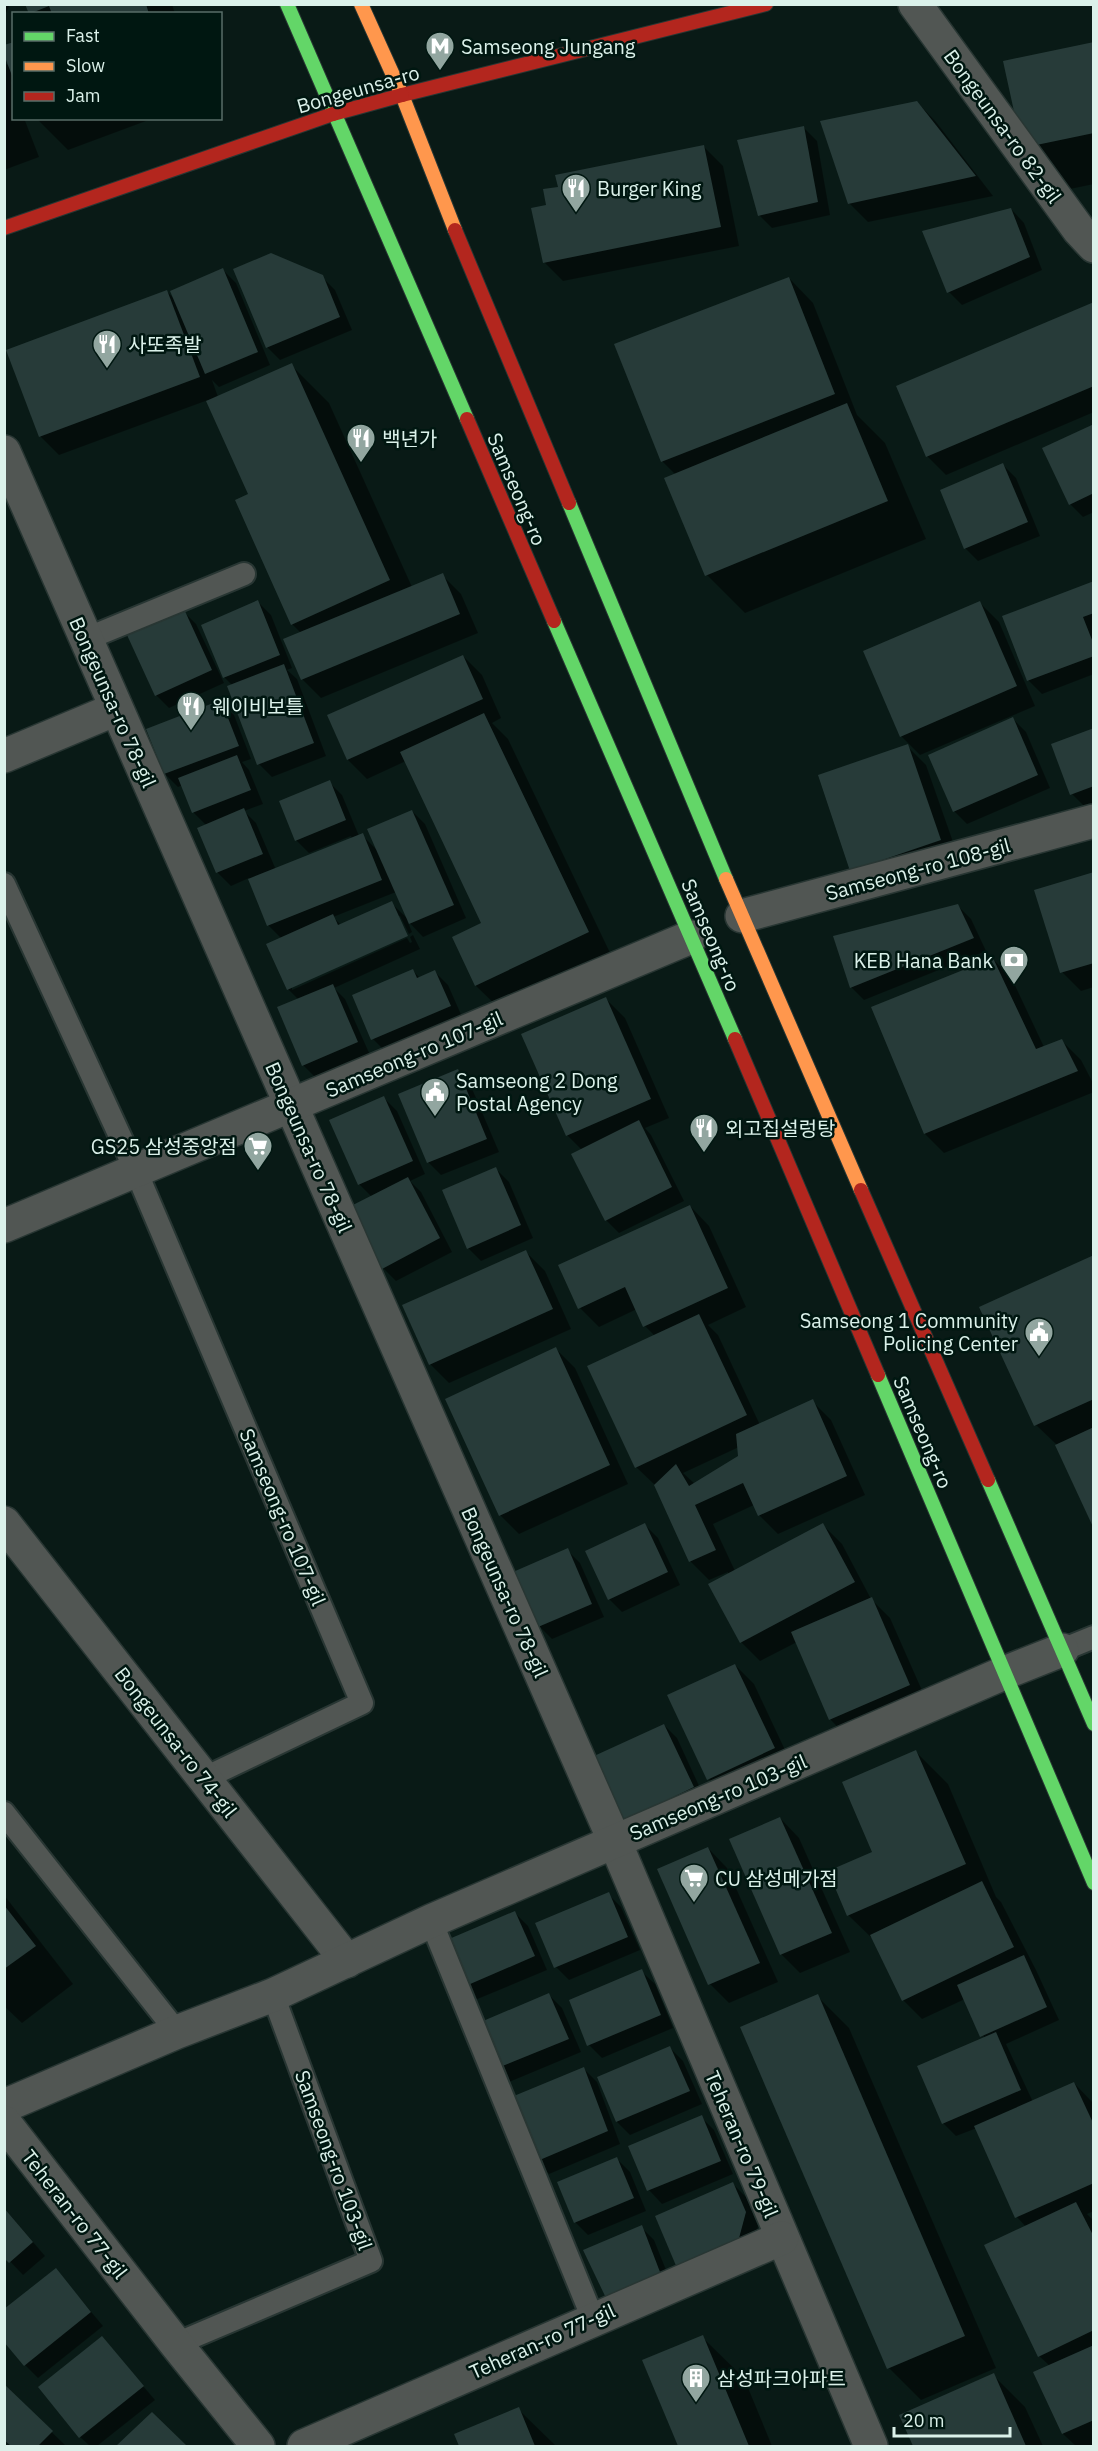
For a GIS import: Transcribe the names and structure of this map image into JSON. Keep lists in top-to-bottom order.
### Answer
{
  "streets": {
    "main road": ["Bongeunsa-ro", "Samseong-ro"],
    "street": [
      "Bongeunsa-ro 82-gil",
      "Bongeunsa-ro 78-gil",
      "Samseong-ro 108-gil",
      "Samseong-ro 107-gil",
      "Bongeunsa-ro 74-gil",
      "Samseong-ro 103-gil",
      "Teheran-ro 79-gil",
      "Teheran-ro 77-gil"
    ]
  },
  "crossings": [
    ["Bongeunsa-ro", "Samseong-ro"],
    ["Samseong-ro", "Samseong-ro 108-gil"],
    ["Samseong-ro", "Samseong-ro 107-gil"],
    ["Samseong-ro", "Samseong-ro 103-gil"],
    ["Bongeunsa-ro 78-gil", "Samseong-ro 107-gil"],
    ["Bongeunsa-ro 78-gil", "Samseong-ro 103-gil"],
    ["Bongeunsa-ro 78-gil", "Teheran-ro 79-gil"],
    ["Samseong-ro 107-gil", "Bongeunsa-ro 74-gil"],
    ["Bongeunsa-ro 74-gil", "Samseong-ro 103-gil"],
    ["Samseong-ro 103-gil", "Teheran-ro 79-gil"],
    ["Samseong-ro 103-gil", "Teheran-ro 77-gil"],
    ["Teheran-ro 79-gil", "Teheran-ro 77-gil"]
  ],
  "places": {
    "metro station": ["Samseong Jungang"],
    "restaurant": [
      "Burger King",
      "사또족발",
      "백년가",
      "웨이비보틀",
      "외고집설렁탕"
    ],
    "bank": ["KEB Hana Bank"],
    "public building": ["Samseong 2 Dong Postal Agency", "Samseong 1 Community Policing Center"],
    "supermarket": ["GS25 삼성중앙점", "CU 삼성메가점"],
    "building": ["삼성파크아파트"]
  },
  "legend": ["Fast", "Slow", "Jam"],
  "scale_bar": "20 m"
}
